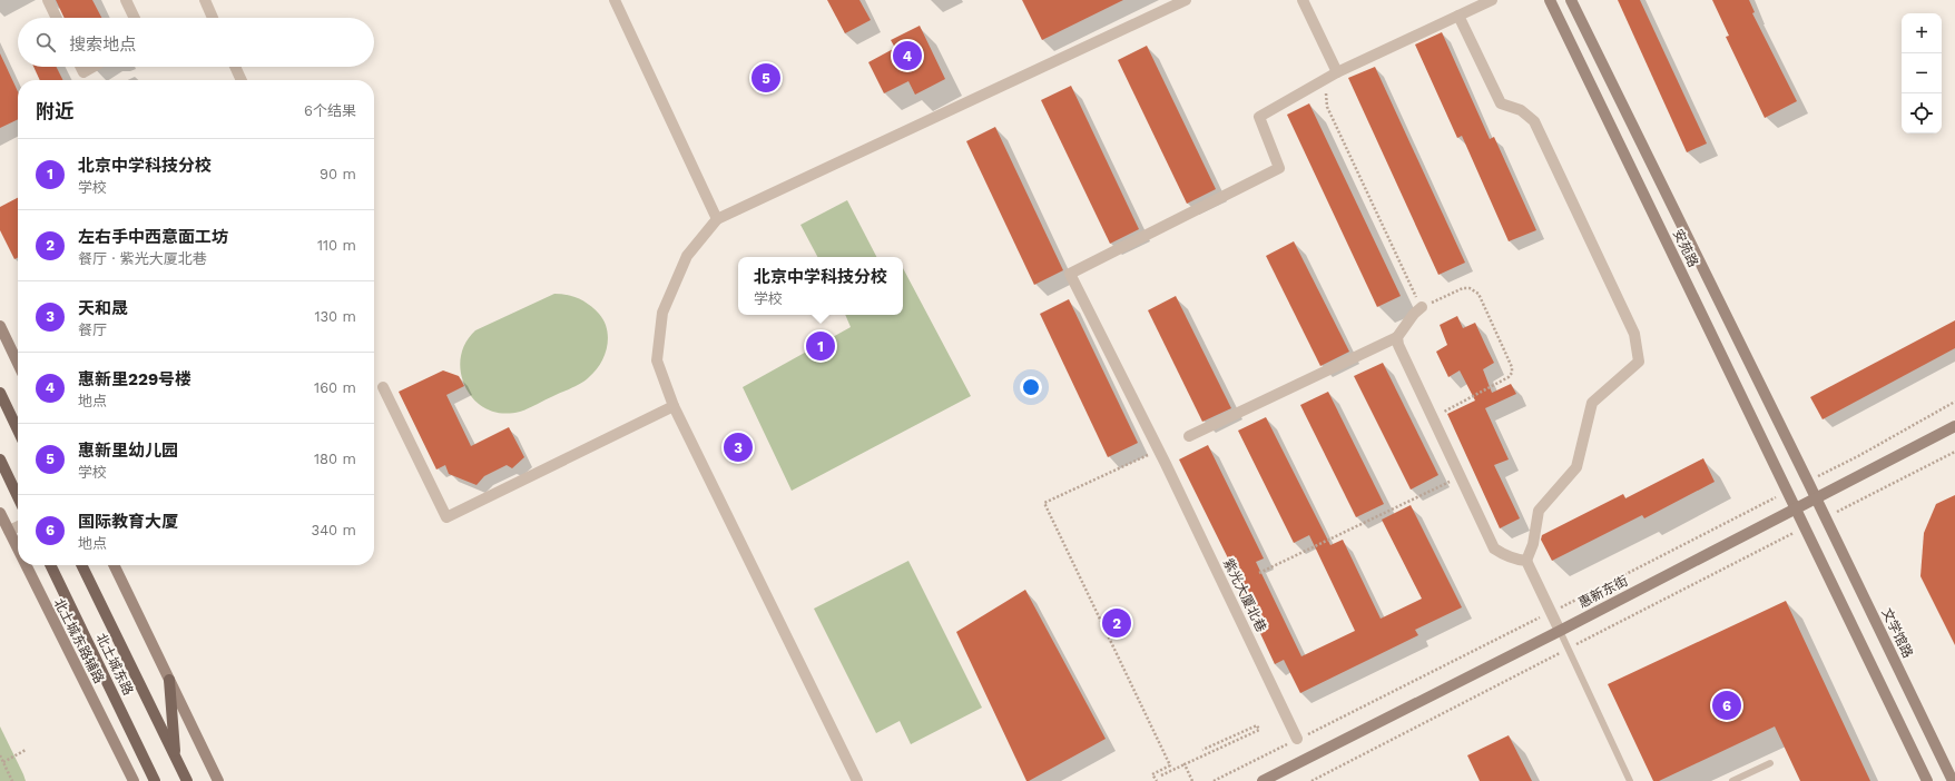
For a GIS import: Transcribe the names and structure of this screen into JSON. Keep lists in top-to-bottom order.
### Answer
{
  "streets": {
    "main road": [
      "安苑路",
      "惠新东街",
      "文学馆路",
      "北土城东路辅路",
      "北土城东路"
    ],
    "street": ["紫光大厦北巷"]
  },
  "crossings": [
    ["安苑路", "惠新东街"],
    ["安苑路", "文学馆路"],
    ["惠新东街", "文学馆路"]
  ],
  "page": {
    "map_buttons": ["+", "−"],
    "search": "搜索地点",
    "pins": [
      "4",
      "5",
      "1",
      "3",
      "2",
      "6"
    ],
    "heading": ["附近", "6个结果"],
    "list": [
      {
        "mark": "1",
        "name": "北京中学科技分校",
        "note": "学校",
        "value": "90 m"
      },
      {
        "mark": "2",
        "name": "左右手中西意面工坊",
        "note": "餐厅 · 紫光大厦北巷",
        "value": "110 m"
      },
      {
        "mark": "3",
        "name": "天和晟",
        "note": "餐厅",
        "value": "130 m"
      },
      {
        "mark": "4",
        "name": "惠新里229号楼",
        "note": "地点",
        "value": "160 m"
      },
      {
        "mark": "5",
        "name": "惠新里幼儿园",
        "note": "学校",
        "value": "180 m"
      },
      {
        "mark": "6",
        "name": "国际教育大厦",
        "note": "地点",
        "value": "340 m"
      }
    ],
    "popup": ["北京中学科技分校", "学校"]
  }
}
